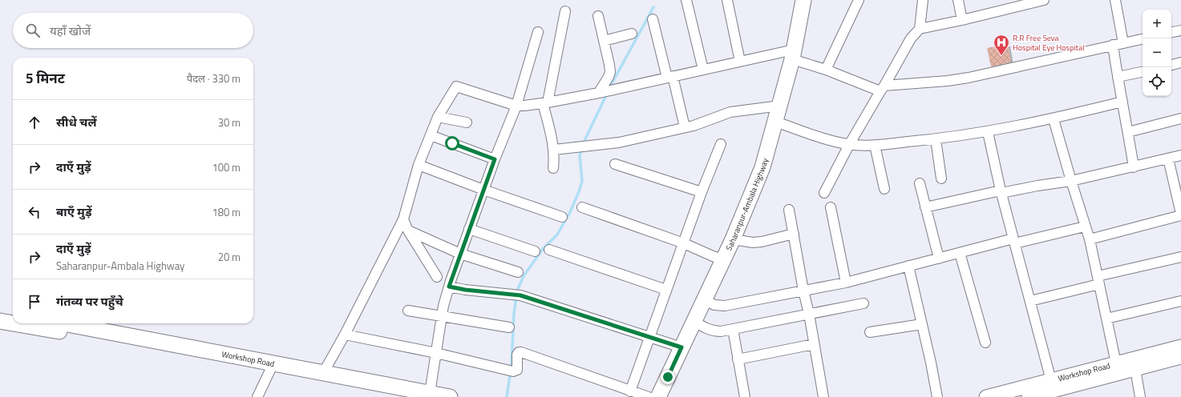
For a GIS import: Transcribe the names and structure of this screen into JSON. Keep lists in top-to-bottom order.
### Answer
{
  "streets": {
    "main road": ["Saharanpur-Ambala Highway", "Workshop Road"]
  },
  "places": {
    "hospital": ["R.R Free Seva Hospital Eye Hospital"]
  },
  "page": {
    "map_buttons": ["+", "−"],
    "search": "यहाँ खोजें",
    "heading": ["5 मिनट", "पैदल · 330 m"],
    "list": [
      ["सीधे चलें", "30 m"],
      ["दाएँ मुड़ें", "100 m"],
      ["बाएँ मुड़ें", "180 m"],
      ["दाएँ मुड़ें", "Saharanpur-Ambala Highway", "20 m"],
      "गंतव्य पर पहुँचे"
    ]
  }
}
